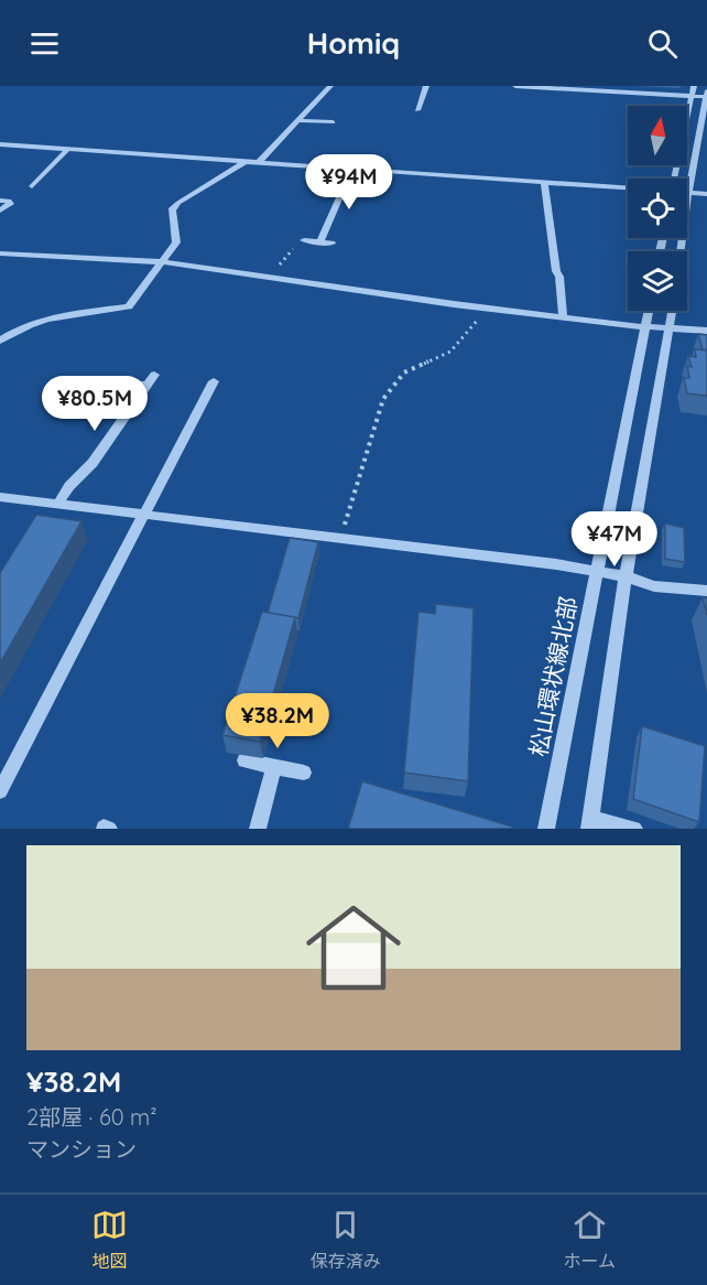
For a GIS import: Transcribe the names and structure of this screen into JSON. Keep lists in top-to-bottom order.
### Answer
{
  "streets": {
    "street": ["松山環状線北部"]
  },
  "north": "top",
  "page": {
    "header": "Homiq",
    "price": [
      "¥94M",
      "¥80.5M",
      "¥47M",
      "¥38.2M"
    ],
    "list": [
      {
        "name": "¥38.2M",
        "note": "2部屋 · 60 m² · マンション"
      }
    ],
    "tabs": ["地図", "保存済み", "ホーム"]
  }
}
